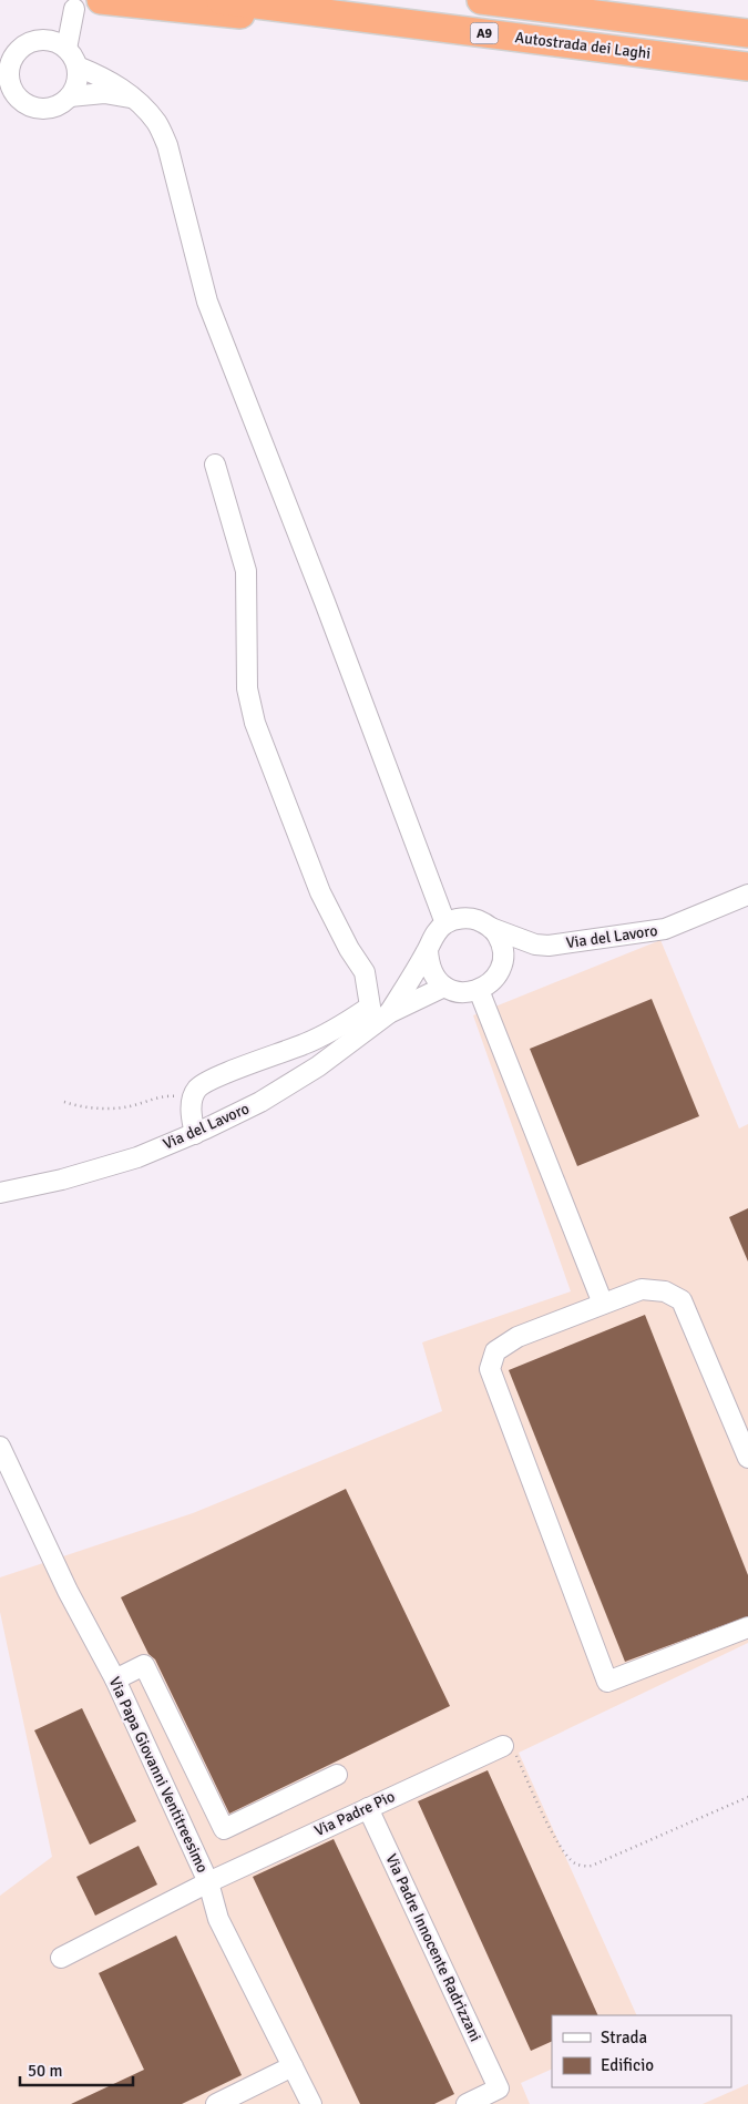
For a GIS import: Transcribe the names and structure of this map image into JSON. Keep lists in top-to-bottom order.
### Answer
{
  "streets": {
    "highway": ["A9", "Autostrada dei Laghi"],
    "street": [
      "Via del Lavoro",
      "Via Papa Giovanni Ventitreesimo",
      "Via Padre Pio",
      "Via Padre Innocente Radrizzani"
    ]
  },
  "crossings": [
    ["Via Papa Giovanni Ventitreesimo", "Via Padre Pio"],
    ["Via Padre Pio", "Via Padre Innocente Radrizzani"]
  ],
  "legend": ["Strada", "Edificio"],
  "scale_bar": "50 m"
}
